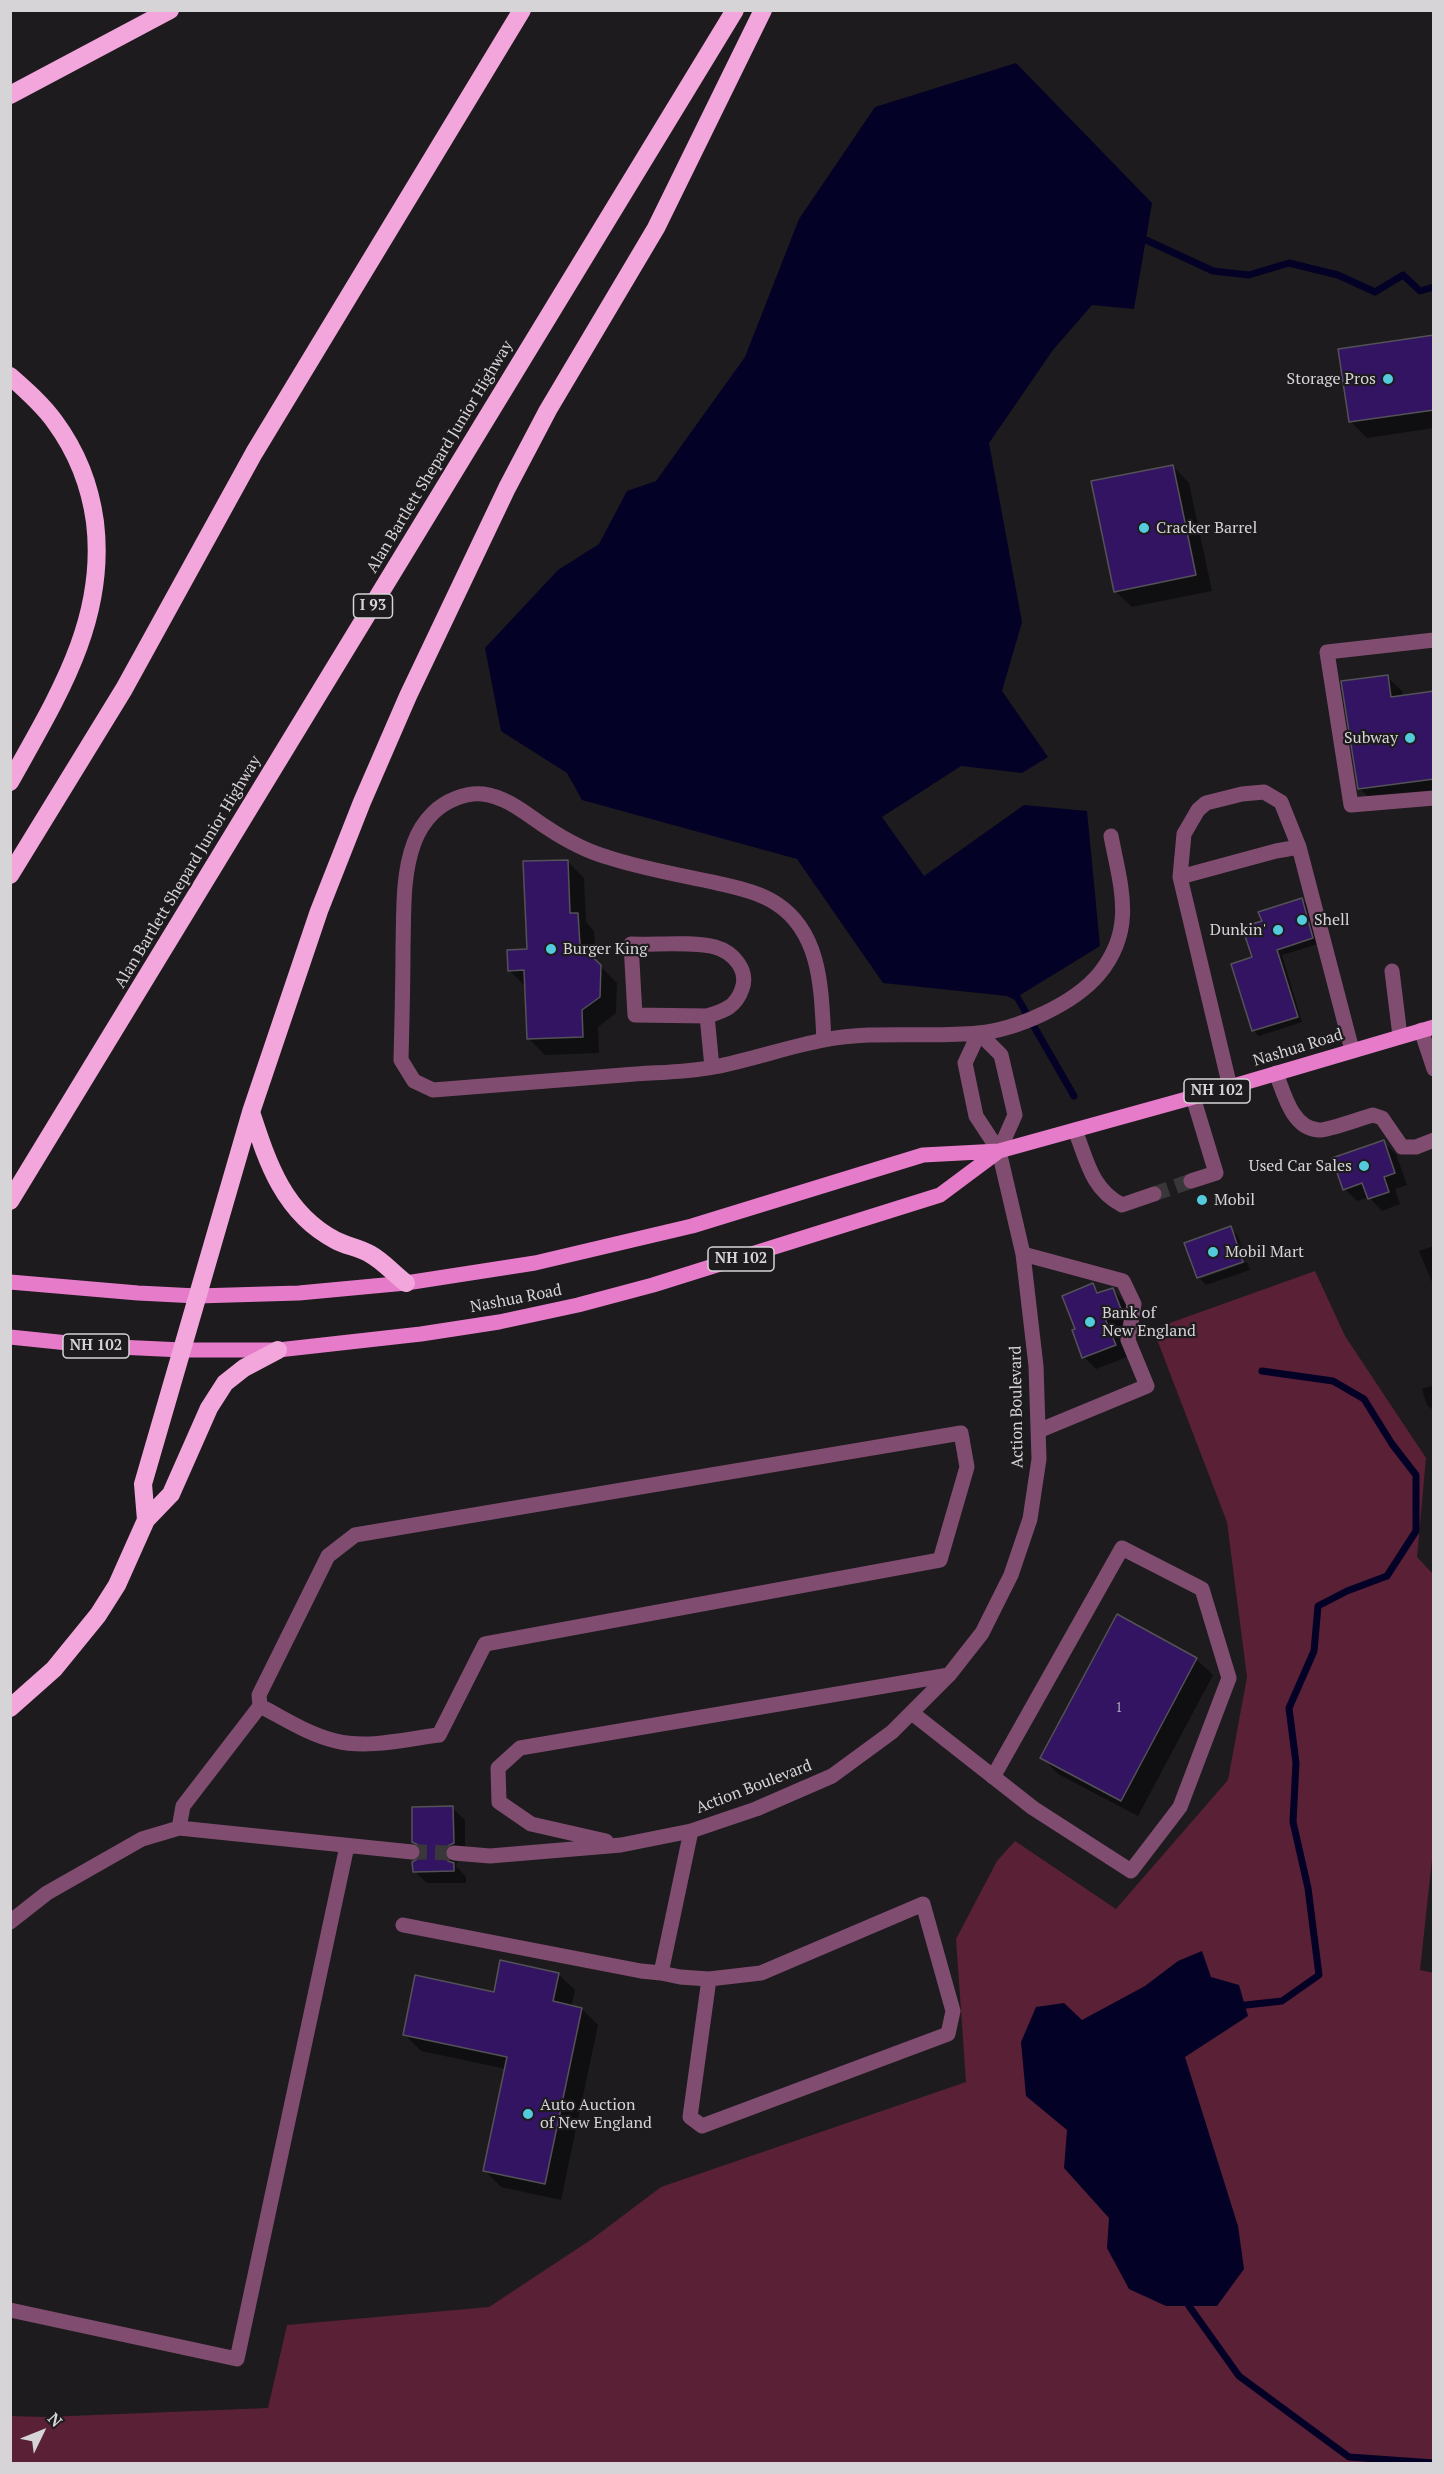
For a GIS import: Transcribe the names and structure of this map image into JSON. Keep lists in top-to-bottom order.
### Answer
{
  "streets": {
    "highway": ["Alan Bartlett Shepard Junior Highway", "I 93"],
    "main road": ["Nashua Road", "NH 102"],
    "street": ["Action Boulevard"]
  },
  "crossings": [
    ["Nashua Road", "Action Boulevard"]
  ],
  "places": [
    "Storage Pros",
    "Cracker Barrel",
    "Subway",
    "Shell",
    "Dunkin'",
    "Burger King",
    "Used Car Sales",
    "Mobil",
    "Mobil Mart",
    "Bank of New England",
    "Auto Auction of New England"
  ],
  "house_numbers": ["1"],
  "north": "top right"
}
